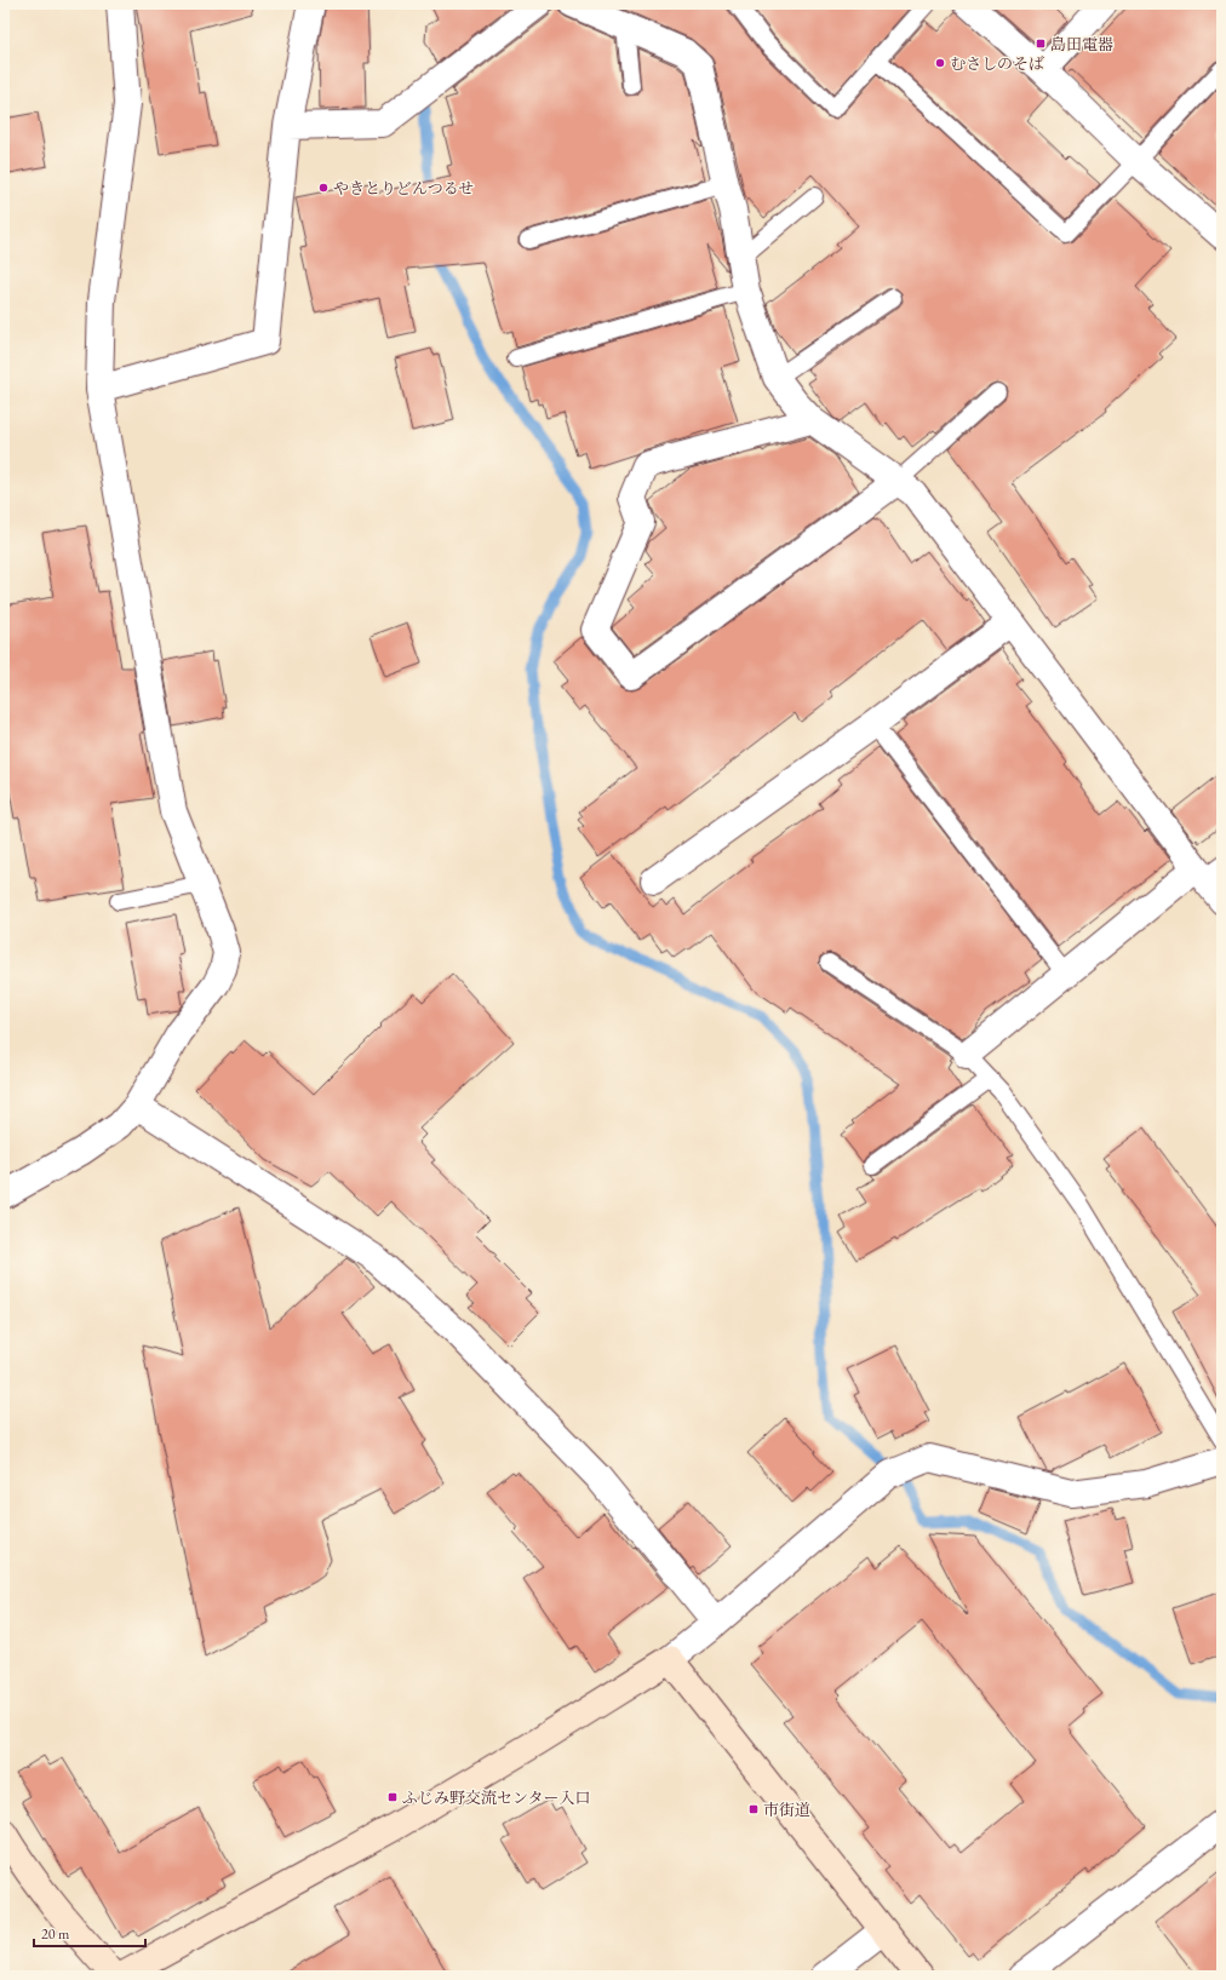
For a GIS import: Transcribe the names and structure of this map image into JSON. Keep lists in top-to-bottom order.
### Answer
{
  "places": {
    "transit": ["島田電器", "ふじみ野交流センター入口", "市街道"],
    "other": ["むさしのそば", "やきとりどんつるせ"]
  },
  "scale_bar": "20 m"
}
